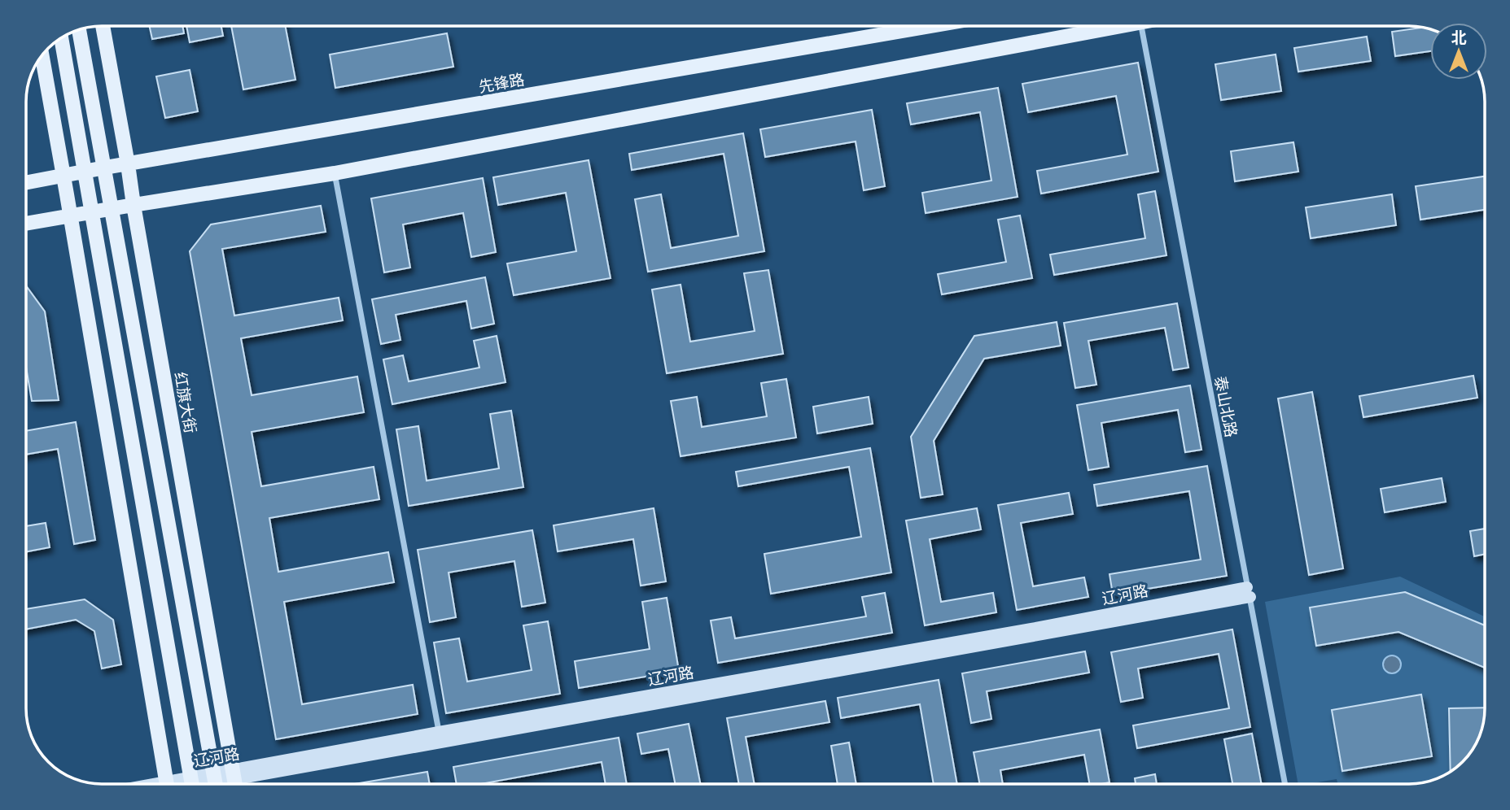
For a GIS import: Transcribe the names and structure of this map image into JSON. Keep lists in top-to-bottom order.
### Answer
{
  "streets": {
    "main road": ["先锋路", "红旗大街", "辽河路"],
    "street": ["泰山北路"]
  },
  "crossings": [
    ["先锋路", "红旗大街"],
    ["红旗大街", "辽河路"],
    ["泰山北路", "辽河路"]
  ],
  "north": "top"
}
